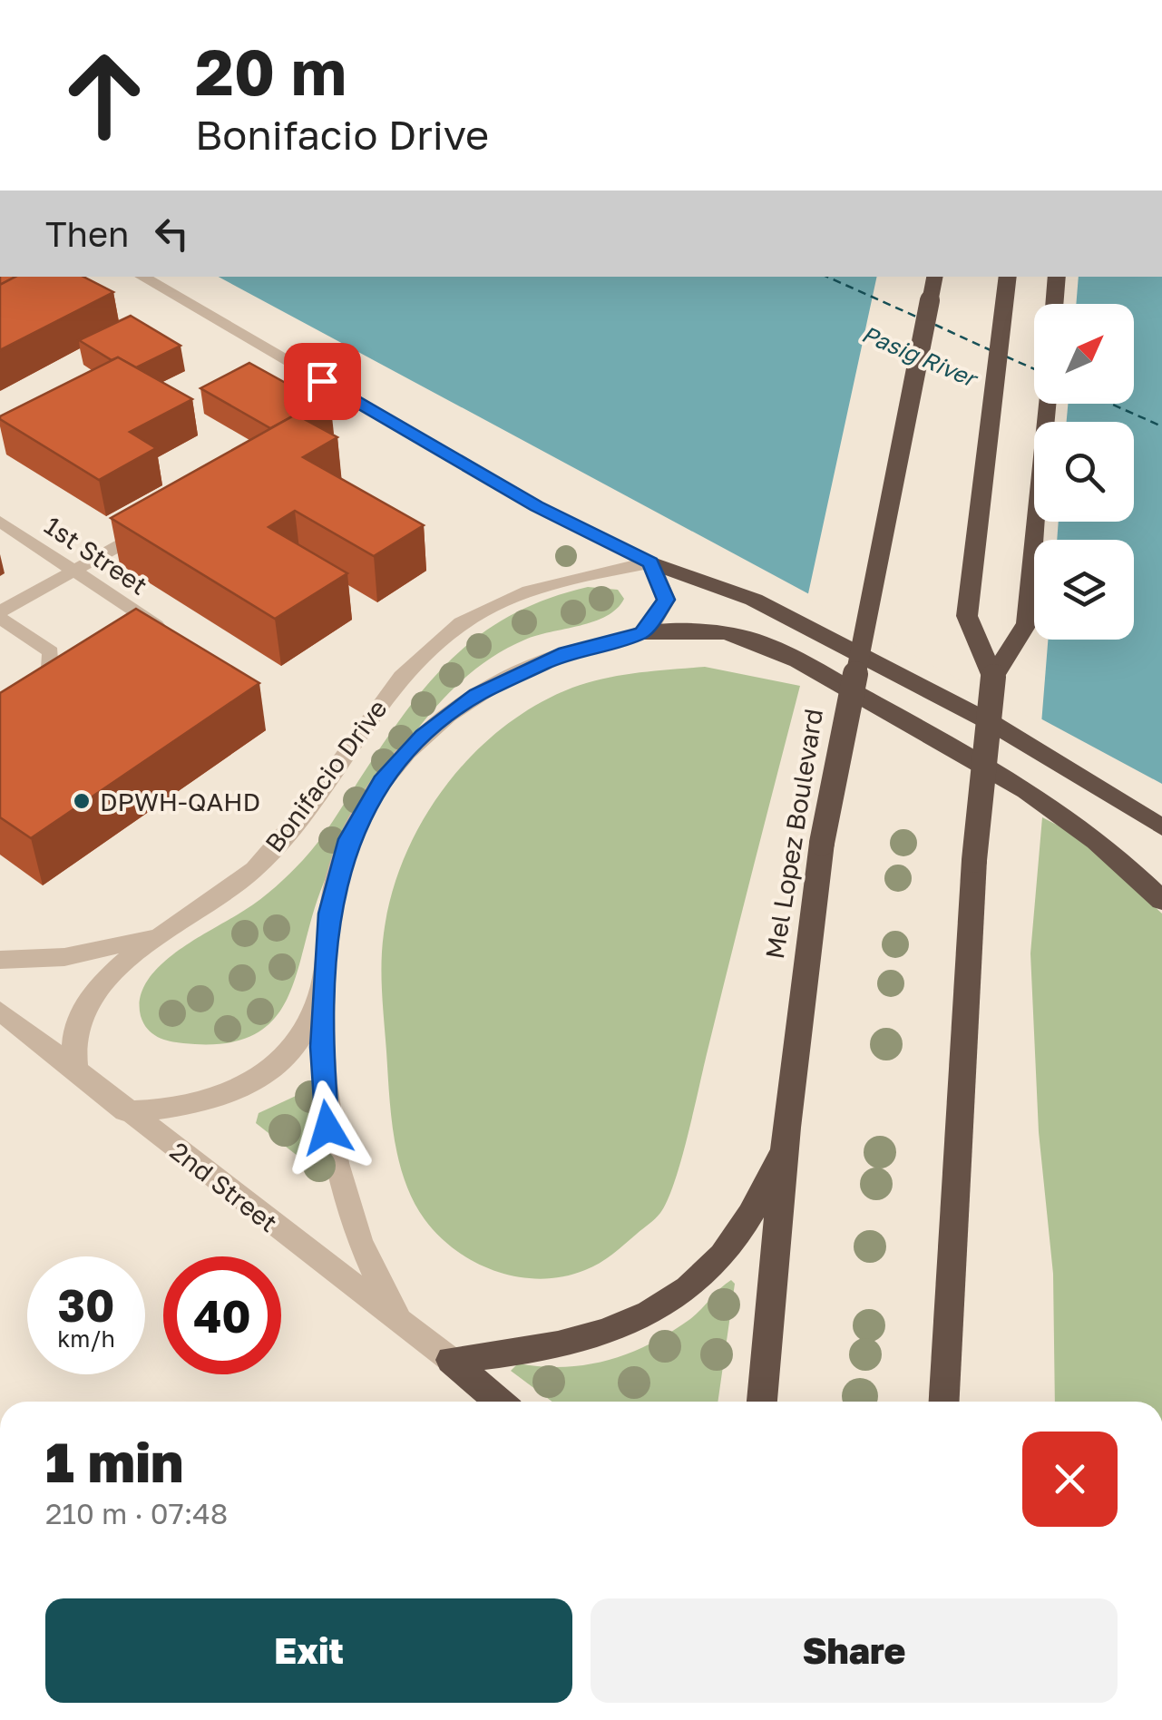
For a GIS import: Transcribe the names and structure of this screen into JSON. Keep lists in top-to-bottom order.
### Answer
{
  "streets": {
    "highway": ["Mel Lopez Boulevard"],
    "street": ["Bonifacio Drive", "2nd Street"],
    "lane": ["1st Street"]
  },
  "crossings": [
    ["Bonifacio Drive", "2nd Street"]
  ],
  "water": ["Pasig River"],
  "places": ["DPWH-QAHD"],
  "north": "top right",
  "page": {
    "turn": ["20 m", "Bonifacio Drive"],
    "then": "Then",
    "speed": "30 km/h",
    "limit": "40",
    "heading": ["1 min", "210 m · 07:48"],
    "buttons": ["Exit", "Share"]
  }
}
